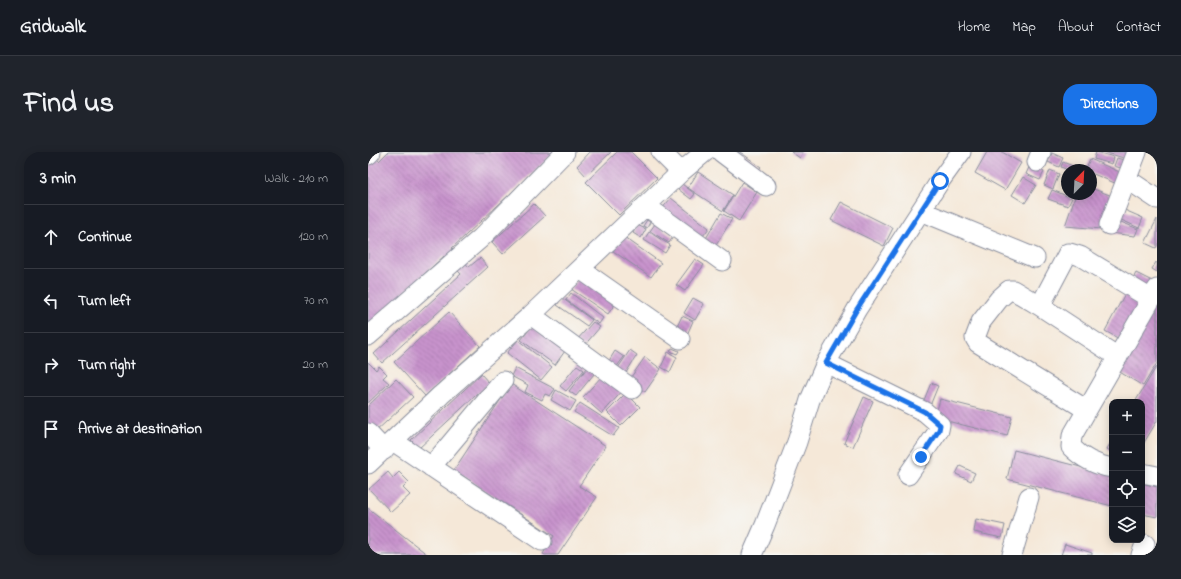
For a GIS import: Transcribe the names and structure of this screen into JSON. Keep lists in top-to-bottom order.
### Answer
{
  "north": "top right",
  "page": {
    "header": "Gridwalk",
    "nav": [
      "Home",
      "Map",
      "About",
      "Contact"
    ],
    "title": "Find us",
    "buttons": "Directions",
    "heading": ["3 min", "Walk · 210 m"],
    "list": [
      ["Continue", "120 m"],
      ["Turn left", "70 m"],
      ["Turn right", "20 m"],
      "Arrive at destination"
    ],
    "map_buttons": ["+", "−"]
  }
}
